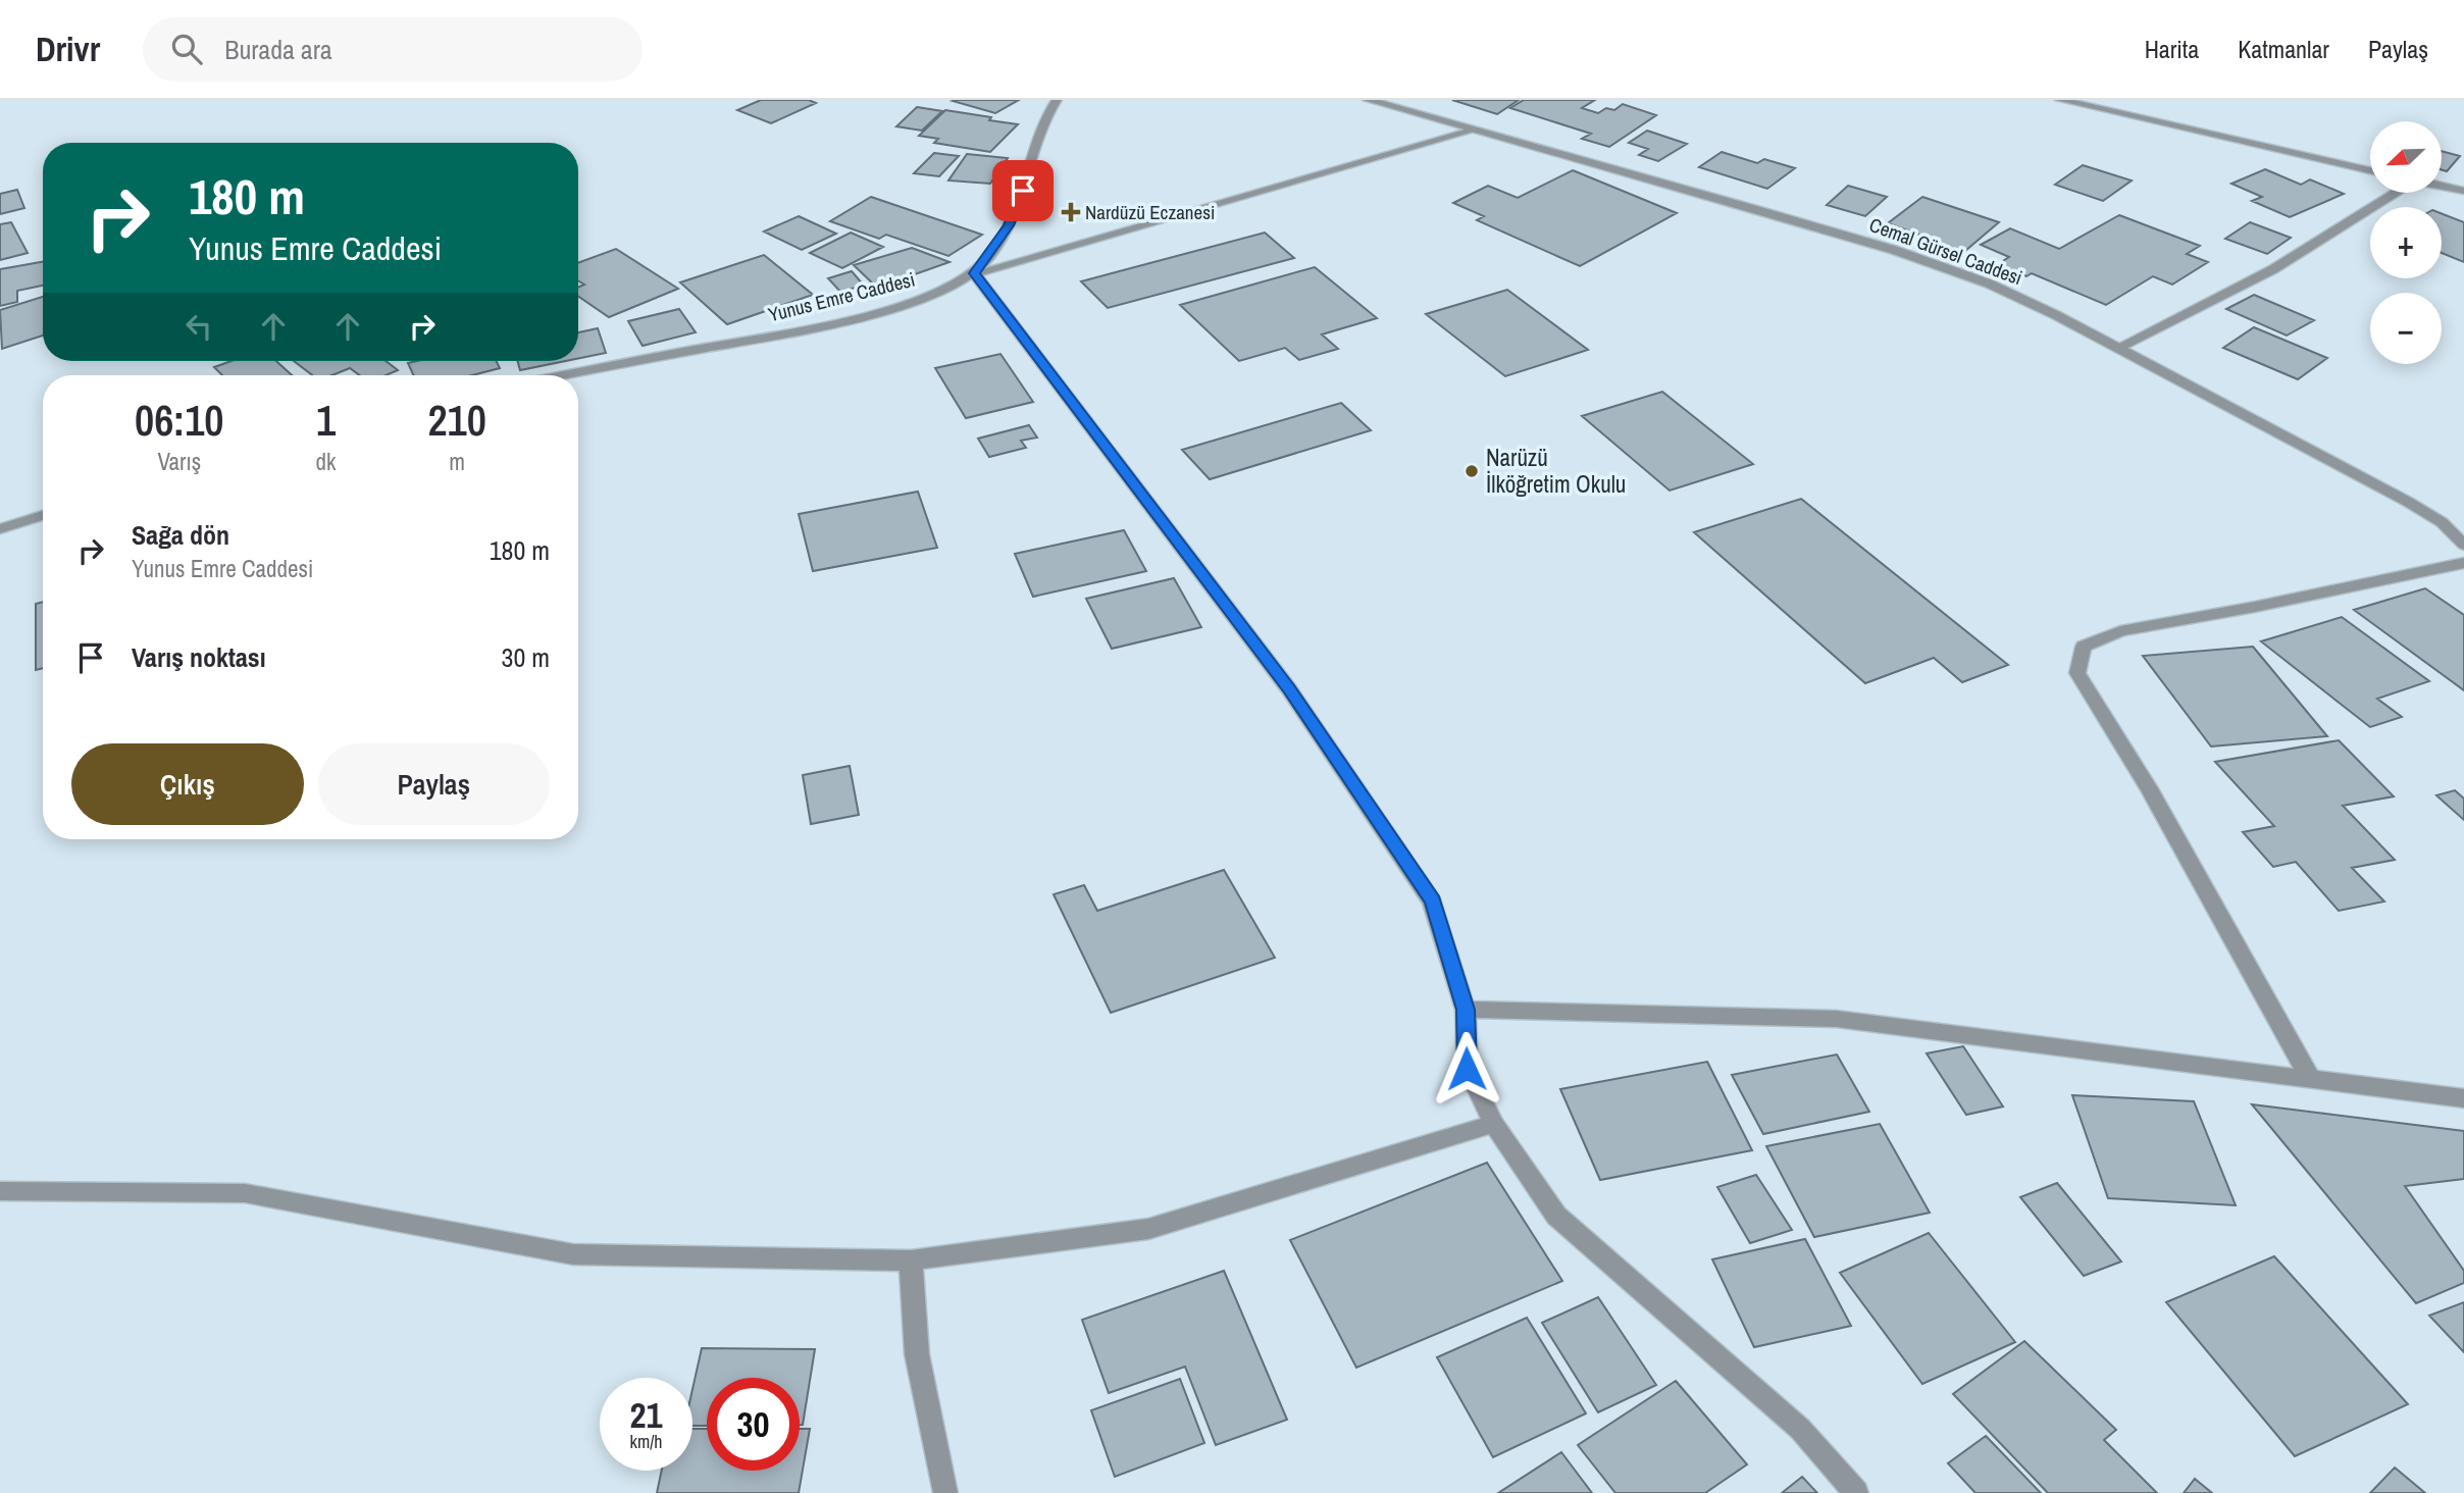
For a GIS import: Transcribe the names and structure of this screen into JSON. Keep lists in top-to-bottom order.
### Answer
{
  "streets": {
    "street": ["Cemal Gürsel Caddesi", "Yunus Emre Caddesi"]
  },
  "places": {
    "health": ["Nardüzü Eczanesi"],
    "other": ["Narüzü İlköğretim Okulu"]
  },
  "north": "bottom left",
  "page": {
    "header": "Drivr",
    "search": "Burada ara",
    "nav": ["Harita", "Katmanlar", "Paylaş"],
    "map_buttons": ["+", "−"],
    "turn": ["180 m", "Yunus Emre Caddesi"],
    "eta": [
      "06:10",
      "Varış",
      "1",
      "dk",
      "210",
      "m"
    ],
    "list": [
      {
        "name": "Sağa dön",
        "note": "Yunus Emre Caddesi",
        "value": "180 m"
      },
      {
        "name": "Varış noktası",
        "value": "30 m"
      }
    ],
    "buttons": ["Çıkış", "Paylaş"],
    "speed": "21 km/h",
    "limit": "30"
  }
}
